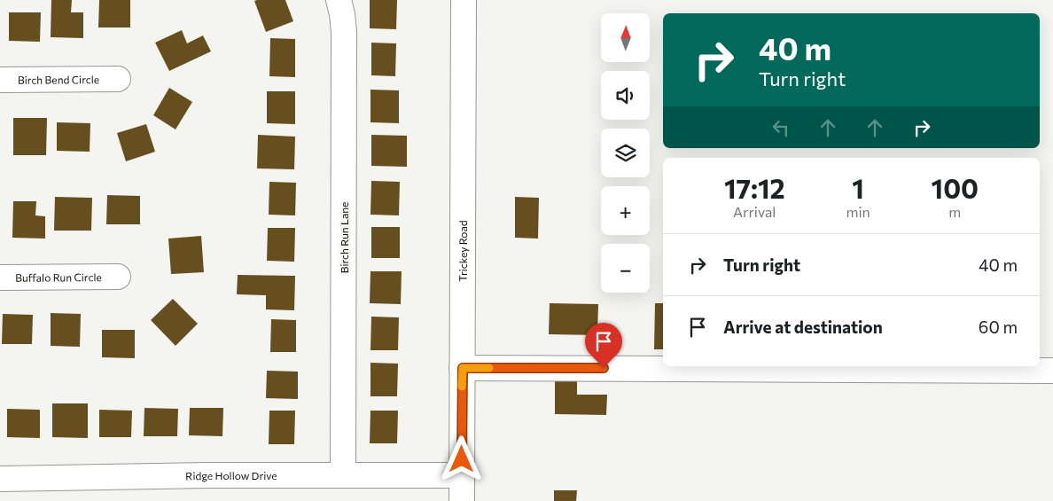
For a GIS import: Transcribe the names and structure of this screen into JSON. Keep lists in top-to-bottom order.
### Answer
{
  "streets": {
    "street": [
      "Birch Bend Circle",
      "Birch Run Lane",
      "Trickey Road",
      "Buffalo Run Circle",
      "Ridge Hollow Drive"
    ]
  },
  "crossings": [
    ["Birch Run Lane", "Ridge Hollow Drive"],
    ["Trickey Road", "Ridge Hollow Drive"]
  ],
  "north": "top",
  "page": {
    "map_buttons": ["+", "−"],
    "turn": ["40 m", "Turn right"],
    "eta": [
      "17:12",
      "Arrival",
      "1",
      "min",
      "100",
      "m"
    ],
    "list": [
      {
        "name": "Turn right",
        "value": "40 m"
      },
      {
        "name": "Arrive at destination",
        "value": "60 m"
      }
    ]
  }
}
